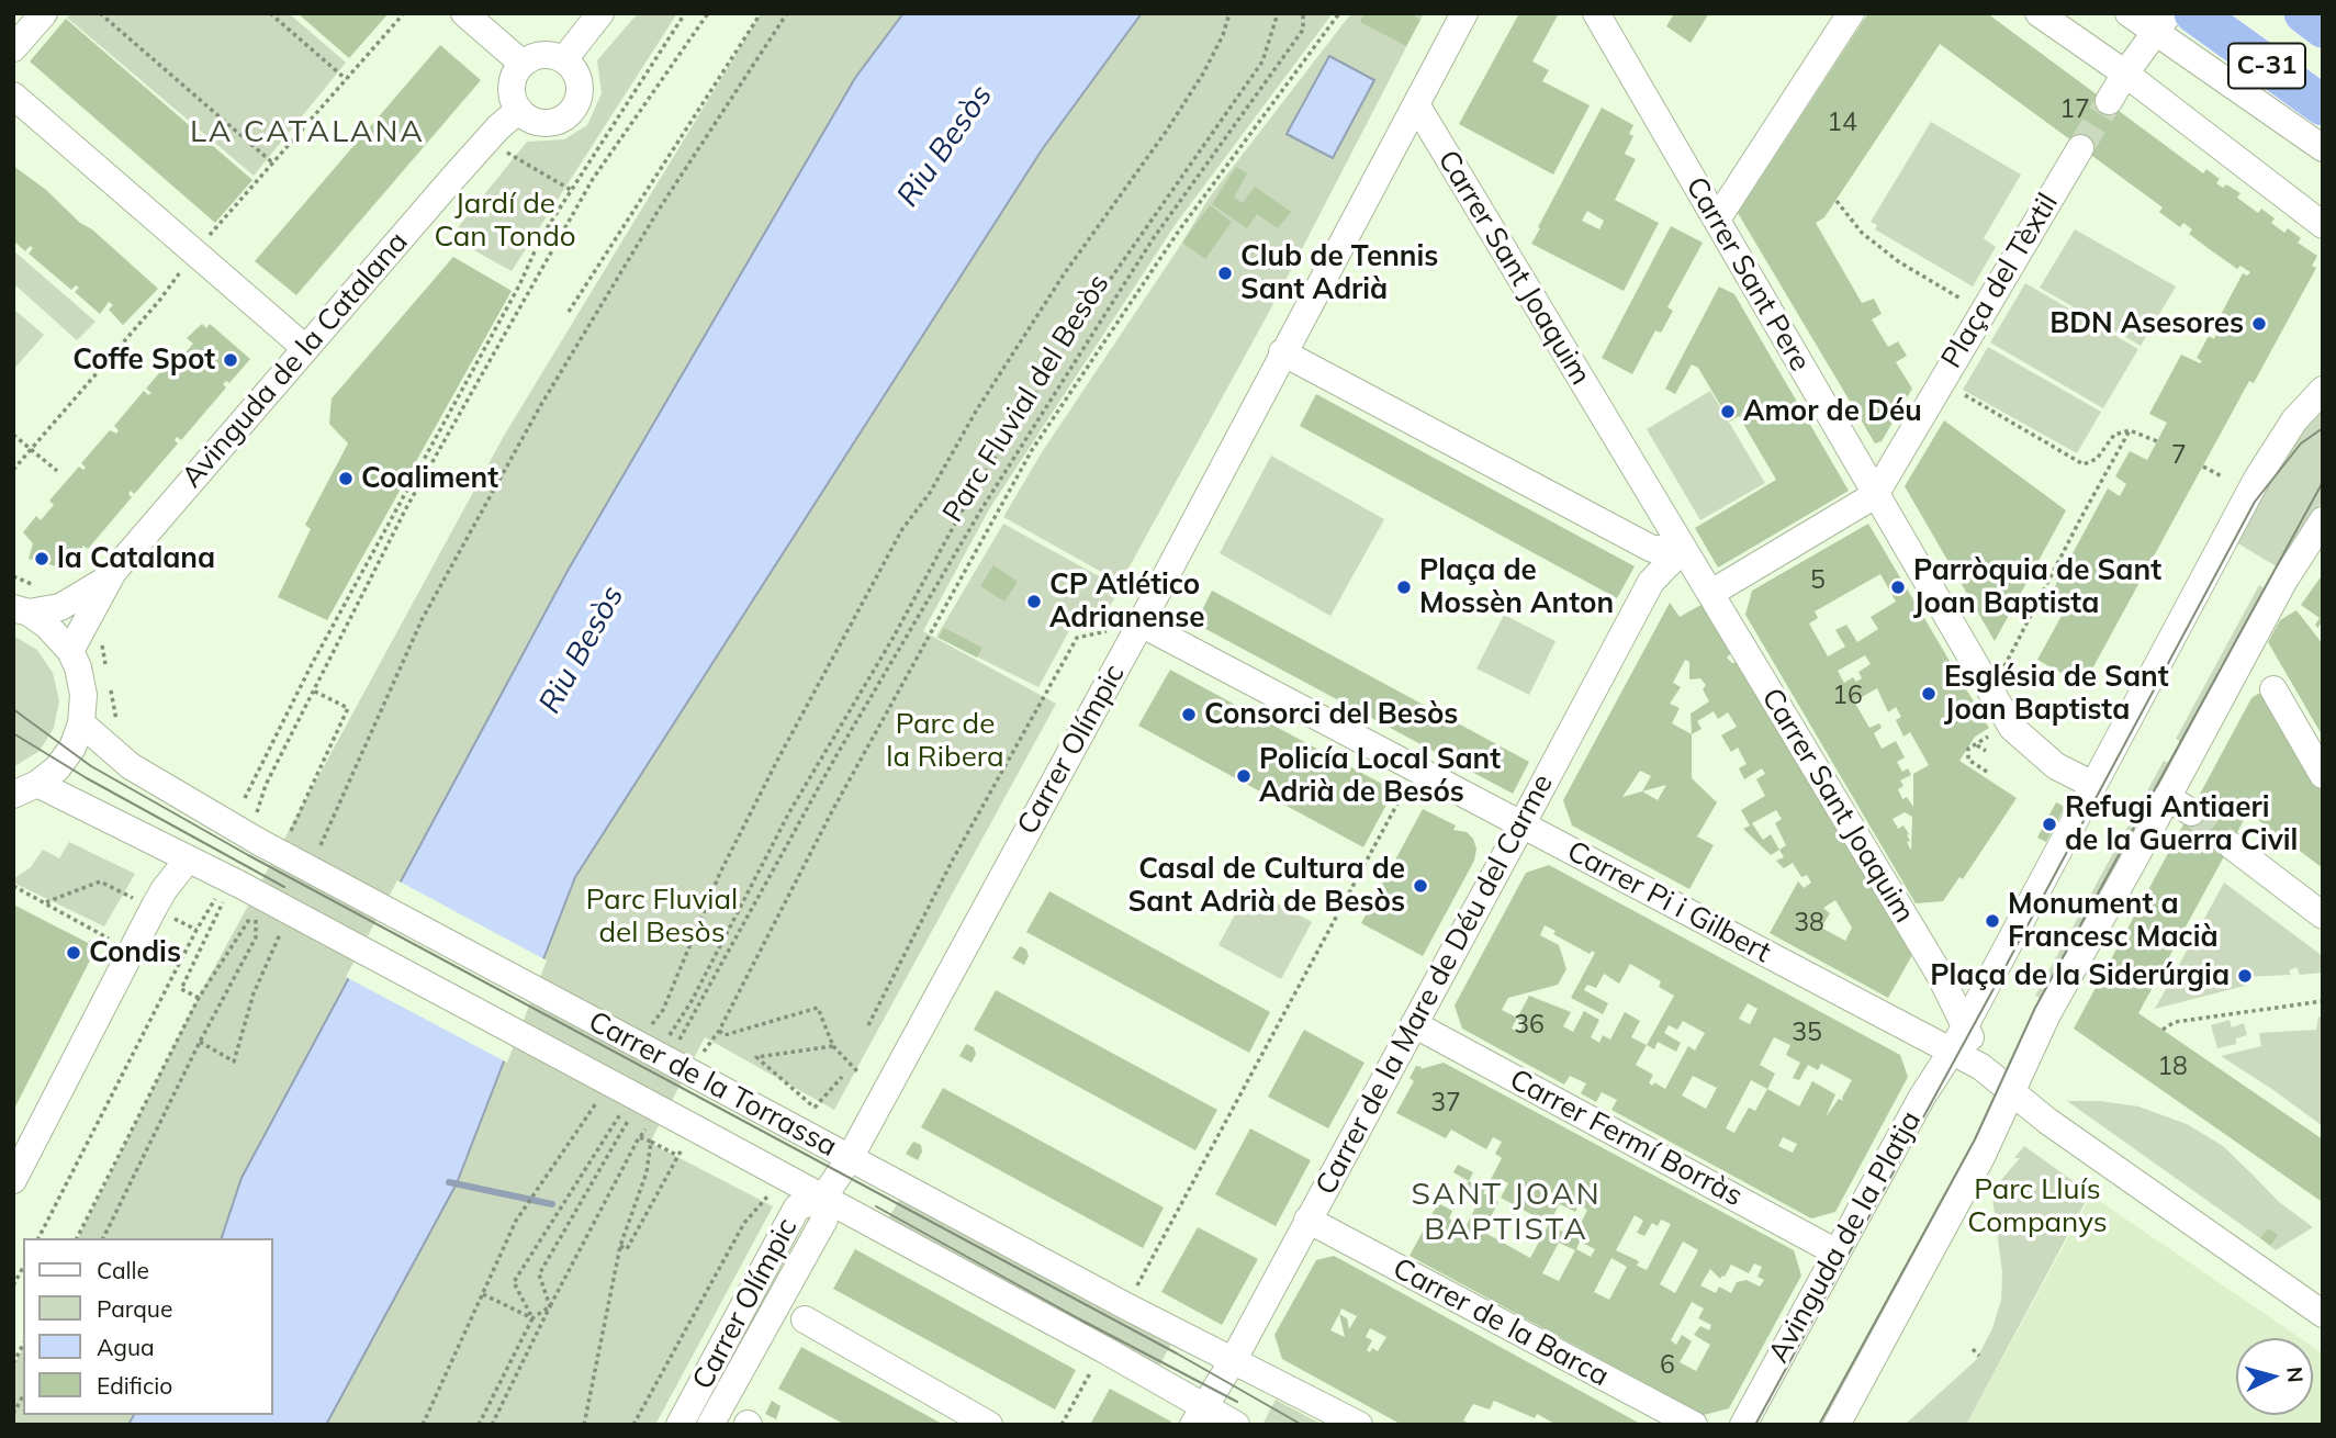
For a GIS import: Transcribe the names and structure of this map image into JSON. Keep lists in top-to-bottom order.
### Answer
{
  "streets": {
    "highway": ["C-31"],
    "street": [
      "Carrer Sant Joaquim",
      "Carrer Sant Pere",
      "Plaça del Tèxtil",
      "Avinguda de la Catalana",
      "Carrer Olímpic",
      "Carrer Pi i Gilbert",
      "Carrer de la Mare de Déu del Carme",
      "Carrer de la Torrassa",
      "Carrer Fermí Borràs",
      "Avinguda de la Platja",
      "Carrer de la Barca"
    ],
    "path": ["Parc Fluvial del Besòs"]
  },
  "crossings": [
    ["Carrer Sant Joaquim", "Carrer Olímpic"],
    ["Carrer Sant Joaquim", "Carrer Pi i Gilbert"],
    ["Carrer Sant Joaquim", "Carrer de la Mare de Déu del Carme"],
    ["Carrer Sant Joaquim", "Avinguda de la Platja"],
    ["Carrer Sant Pere", "Plaça del Tèxtil"],
    ["Carrer Sant Pere", "Avinguda de la Platja"],
    ["Carrer Olímpic", "Carrer Pi i Gilbert"],
    ["Carrer Olímpic", "Carrer de la Torrassa"],
    ["Carrer Pi i Gilbert", "Carrer de la Mare de Déu del Carme"],
    ["Carrer Pi i Gilbert", "Avinguda de la Platja"],
    ["Carrer de la Mare de Déu del Carme", "Carrer de la Torrassa"],
    ["Carrer de la Mare de Déu del Carme", "Carrer Fermí Borràs"],
    ["Carrer de la Mare de Déu del Carme", "Carrer de la Barca"],
    ["Carrer Fermí Borràs", "Avinguda de la Platja"]
  ],
  "districts": ["LA CATALANA", "SANT JOAN BAPTISTA"],
  "water": ["Riu Besòs"],
  "parks": [
    "Jardí de Can Tondo",
    "Parc de la Ribera",
    "Parc Fluvial del Besòs",
    "Parc Lluís Companys"
  ],
  "places": [
    "Club de Tennis Sant Adrià",
    "BDN Asesores",
    "Coffe Spot",
    "Amor de Déu",
    "Coaliment",
    "la Catalana",
    "Plaça de Mossèn Anton",
    "Parròquia de Sant Joan Baptista",
    "CP Atlético Adrianense",
    "Església de Sant Joan Baptista",
    "Consorci del Besòs",
    "Policía Local Sant Adrià de Besós",
    "Refugi Antiaeri de la Guerra Civil",
    "Casal de Cultura de Sant Adrià de Besòs",
    "Monument a Francesc Macià",
    "Condis",
    "Plaça de la Siderúrgia"
  ],
  "house_numbers": [
    "17",
    "14",
    "7",
    "5",
    "16",
    "38",
    "36",
    "35",
    "18",
    "37",
    "6"
  ],
  "legend": [
    "Calle",
    "Parque",
    "Agua",
    "Edificio"
  ],
  "north": "right"
}
